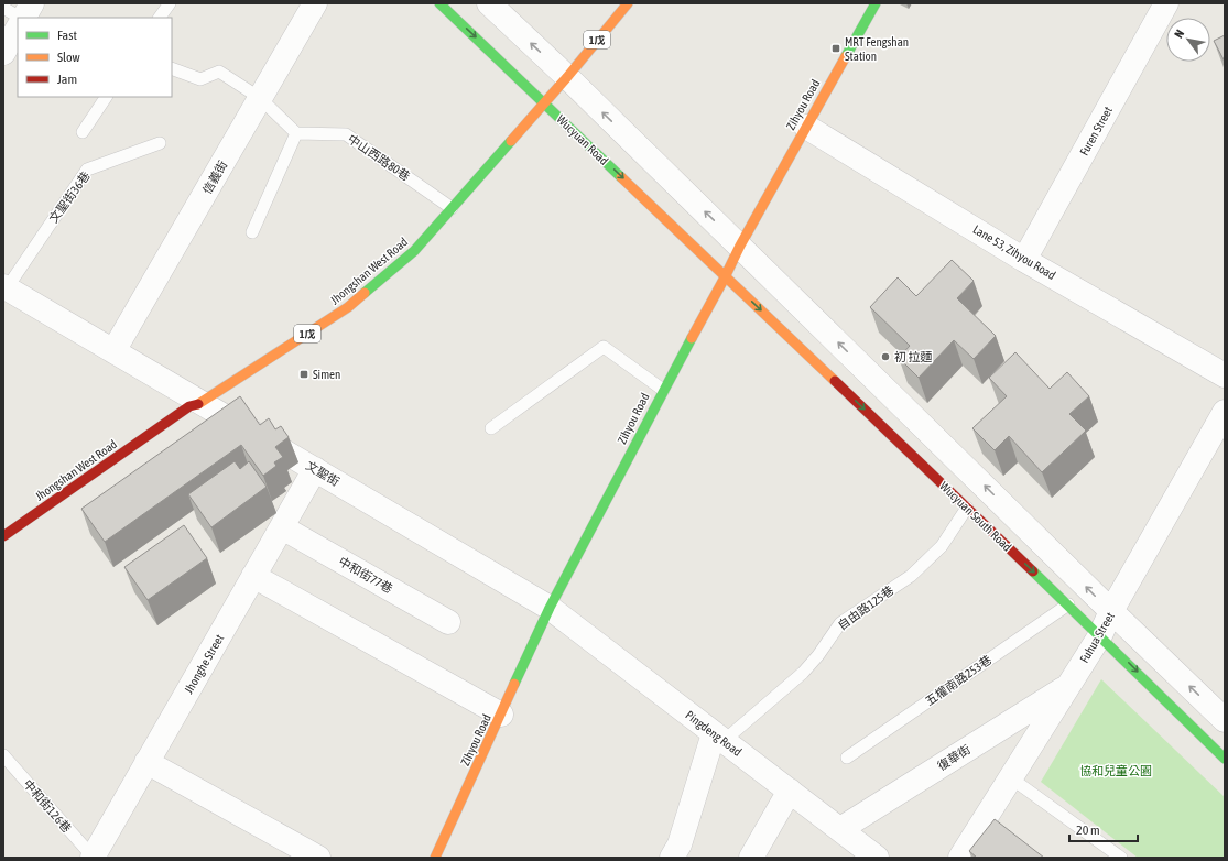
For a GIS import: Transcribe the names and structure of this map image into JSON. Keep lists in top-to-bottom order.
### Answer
{
  "streets": {
    "street": [
      "1戊",
      "Zihyou Road",
      "Furen Street",
      "Wucyuan Road",
      "信義街",
      "Lane 53, Zihyou Road",
      "Jhongshan West Road",
      "文聖街",
      "Wucyuan South Road",
      "中和街77巷",
      "Fuhua Street",
      "Jhonghe Street",
      "Pingdeng Road",
      "復華街"
    ],
    "lane": [
      "中山西路80巷",
      "文聖街36巷",
      "自由路125巷",
      "五權南路253巷",
      "中和街126巷"
    ]
  },
  "crossings": [
    ["Zihyou Road", "Wucyuan Road"],
    ["Zihyou Road", "Lane 53, Zihyou Road"],
    ["Zihyou Road", "文聖街"],
    ["Zihyou Road", "Wucyuan South Road"],
    ["Zihyou Road", "Pingdeng Road"],
    ["Furen Street", "Lane 53, Zihyou Road"],
    ["Wucyuan Road", "Jhongshan West Road"],
    ["Wucyuan Road", "Wucyuan South Road"],
    ["中山西路80巷", "Jhongshan West Road"],
    ["信義街", "文聖街"],
    ["文聖街36巷", "文聖街"],
    ["Jhongshan West Road", "文聖街"],
    ["文聖街", "Jhonghe Street"],
    ["文聖街", "Pingdeng Road"],
    ["Wucyuan South Road", "自由路125巷"],
    ["Wucyuan South Road", "Fuhua Street"],
    ["Wucyuan South Road", "五權南路253巷"],
    ["中和街77巷", "Jhonghe Street"],
    ["自由路125巷", "Pingdeng Road"],
    ["Fuhua Street", "復華街"],
    ["Jhonghe Street", "中和街126巷"],
    ["Pingdeng Road", "復華街"]
  ],
  "parks": ["協和兒童公園"],
  "places": {
    "transit": ["MRT Fengshan Station", "Simen"],
    "other": ["初 拉麵"]
  },
  "legend": ["Fast", "Slow", "Jam"],
  "scale_bar": "20 m",
  "north": "top left"
}
